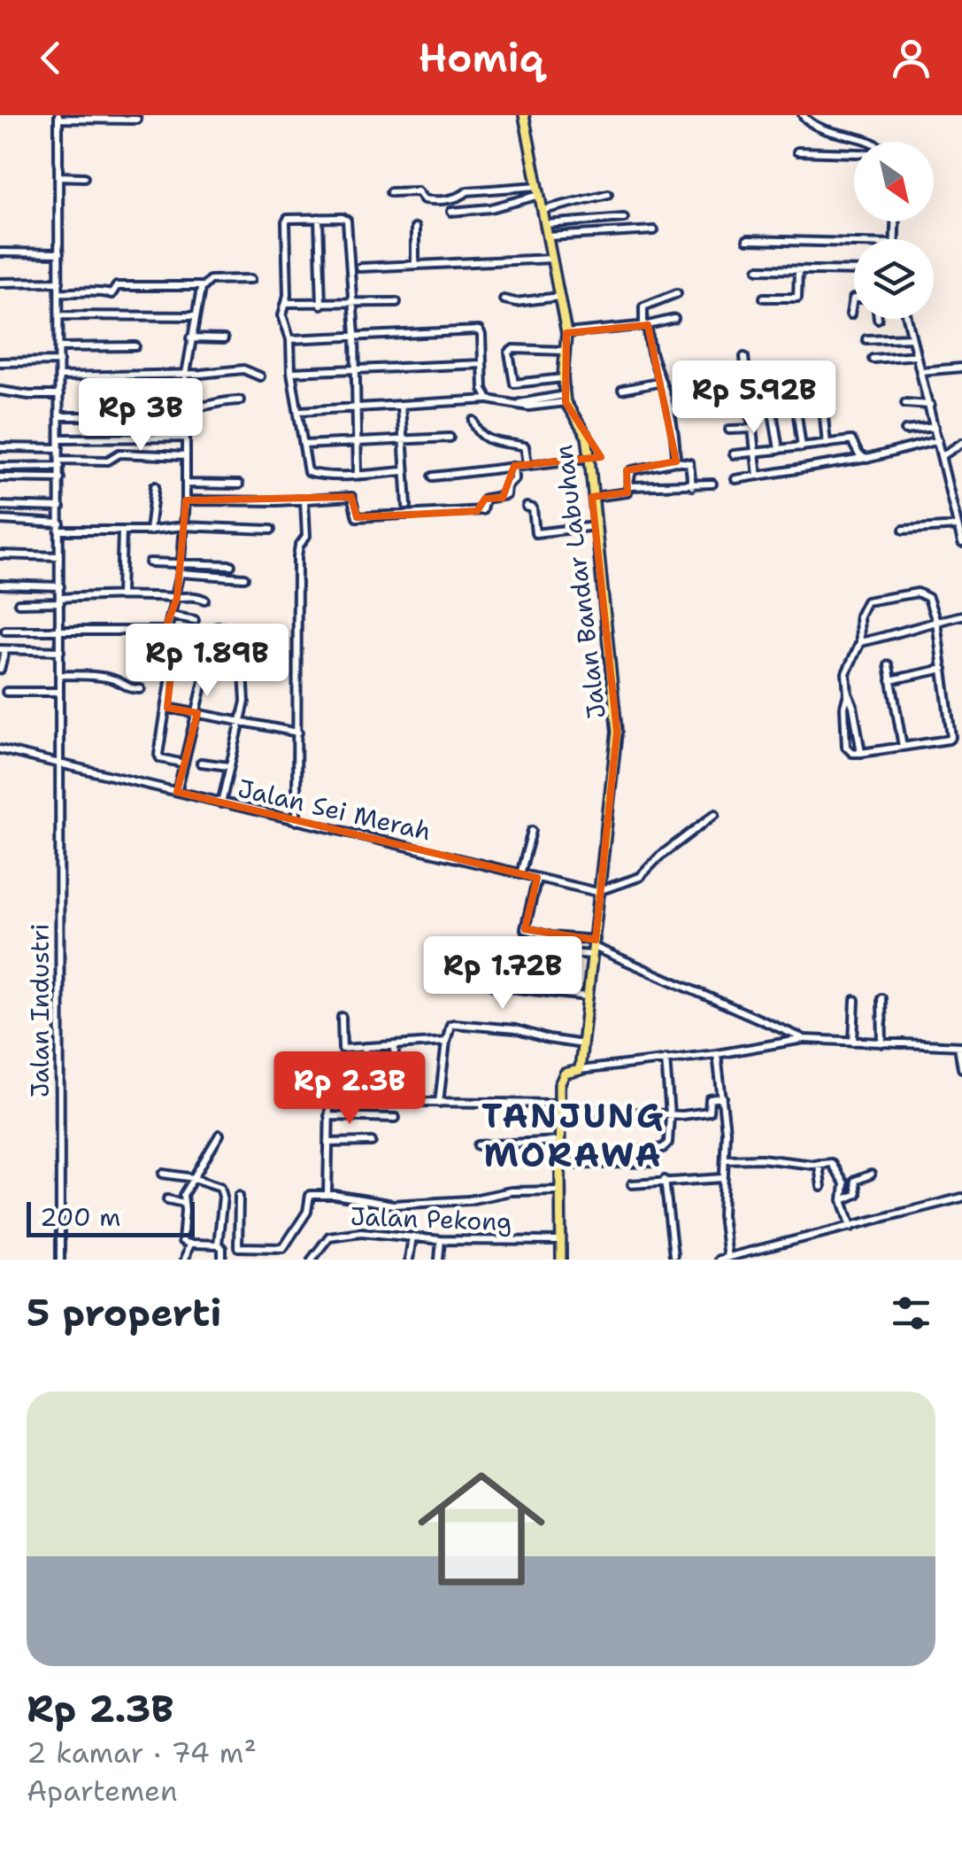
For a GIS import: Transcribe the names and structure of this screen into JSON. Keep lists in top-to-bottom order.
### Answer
{
  "streets": {
    "main road": ["Jalan Bandar Labuhan"],
    "street": ["Jalan Sei Merah", "Jalan Industri", "Jalan Pekong"]
  },
  "crossings": [
    ["Jalan Bandar Labuhan", "Jalan Sei Merah"],
    ["Jalan Sei Merah", "Jalan Industri"]
  ],
  "districts": ["TANJUNG MORAWA"],
  "scale_bar": "200 m",
  "north": "bottom right",
  "page": {
    "header": "Homiq",
    "price": [
      "Rp 5.92B",
      "Rp 3B",
      "Rp 1.89B",
      "Rp 1.72B",
      "Rp 2.3B"
    ],
    "scale": "200 m",
    "heading": "5 properti",
    "list": [
      {
        "name": "Rp 2.3B",
        "note": "2 kamar · 74 m² · Apartemen"
      }
    ]
  }
}
